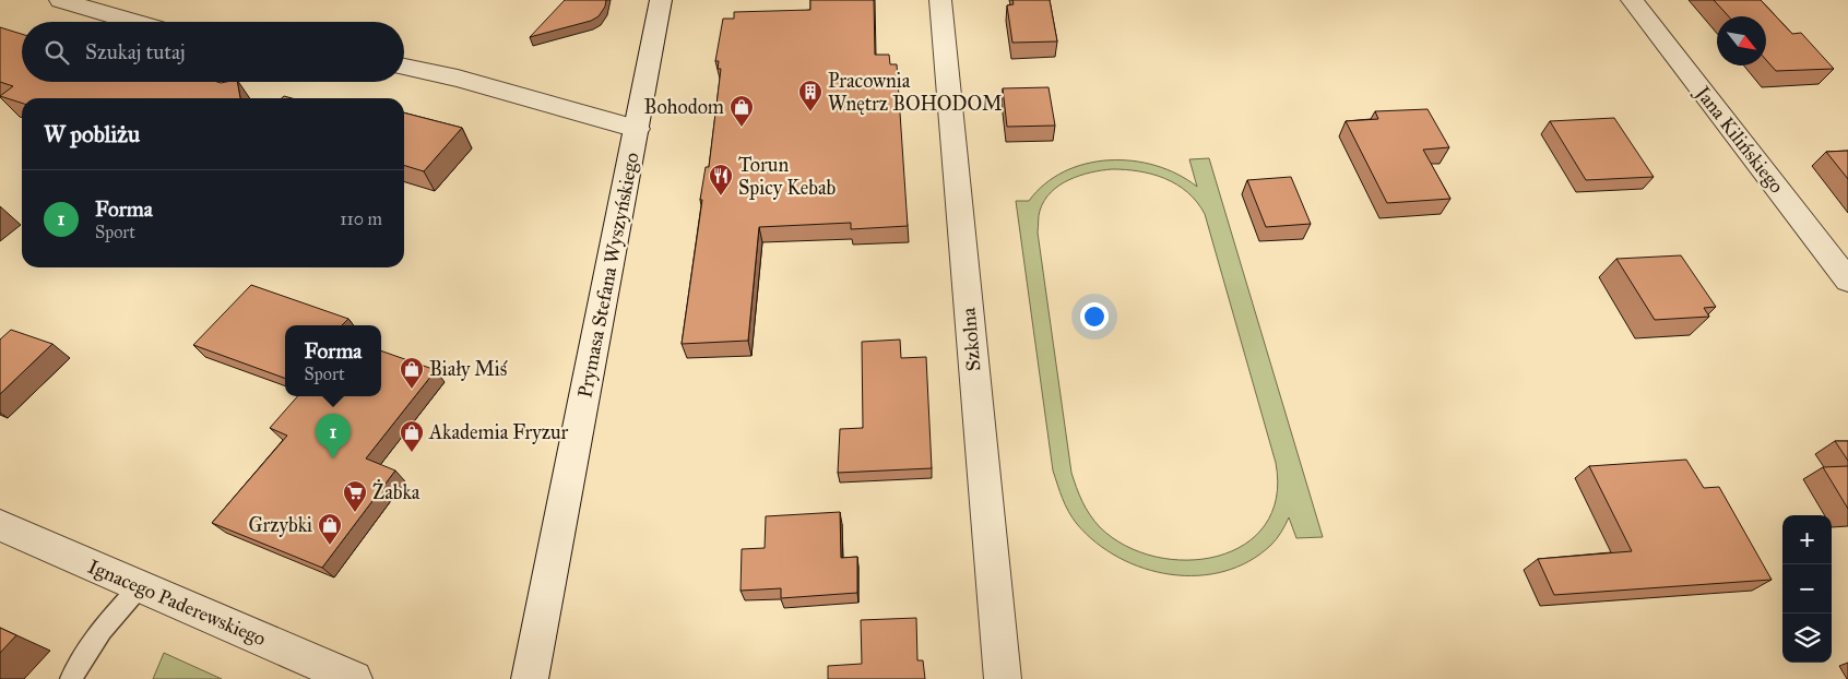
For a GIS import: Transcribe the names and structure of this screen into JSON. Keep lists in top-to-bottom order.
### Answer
{
  "streets": {
    "street": [
      "Jana Kilińskiego",
      "Prymasa Stefana Wyszyńskiego",
      "Szkolna",
      "Ignacego Paderewskiego"
    ]
  },
  "places": {
    "building": ["Pracownia Wnętrz BOHODOM"],
    "shop": [
      "Bohodom",
      "Biały Miś",
      "Akademia Fryzur",
      "Grzybki"
    ],
    "restaurant": ["Torun Spicy Kebab"],
    "supermarket": ["Żabka"]
  },
  "north": "bottom right",
  "page": {
    "search": "Szukaj tutaj",
    "heading": "W pobliżu",
    "list": [
      {
        "mark": "1",
        "name": "Forma",
        "note": "Sport",
        "value": "110 m"
      }
    ],
    "popup": ["Forma", "Sport"],
    "pins": "1",
    "map_buttons": ["+", "−"]
  }
}
